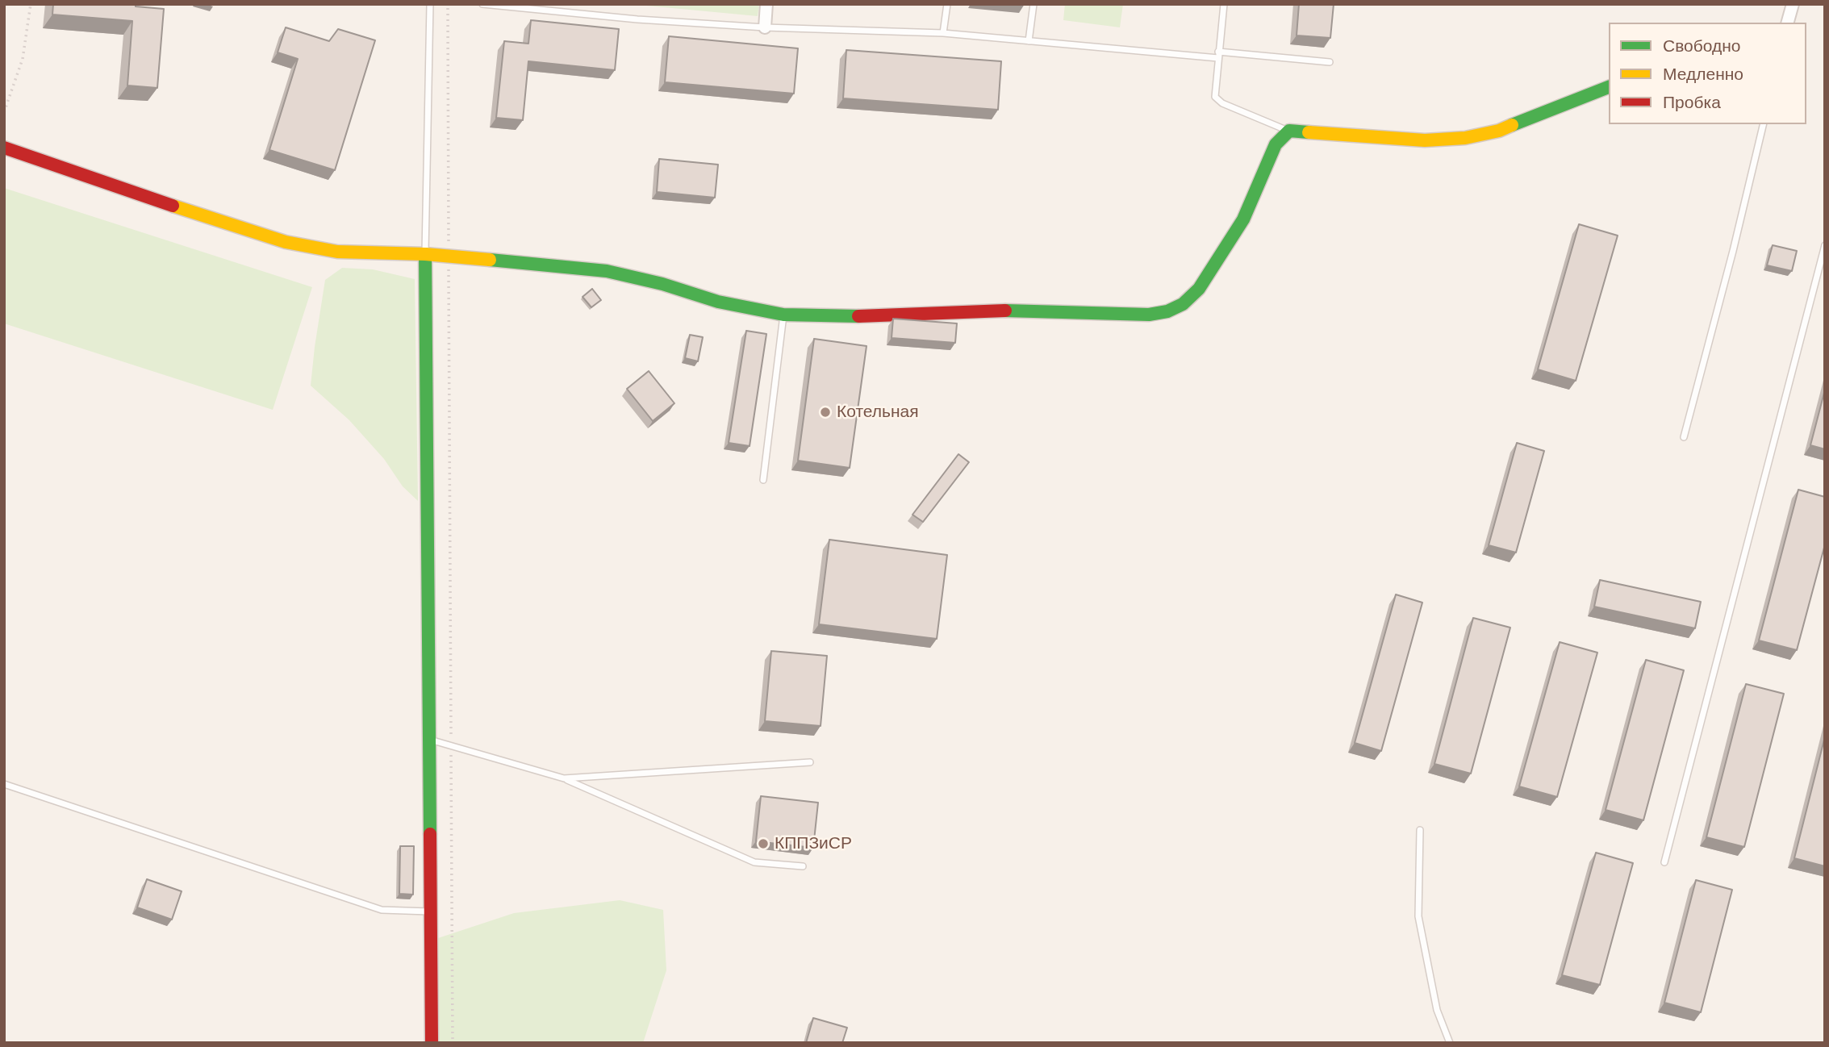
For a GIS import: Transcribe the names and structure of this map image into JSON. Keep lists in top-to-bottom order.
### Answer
{
  "places": ["Котельная", "КППЗиСР"],
  "legend": ["Свободно", "Медленно", "Пробка"]
}
